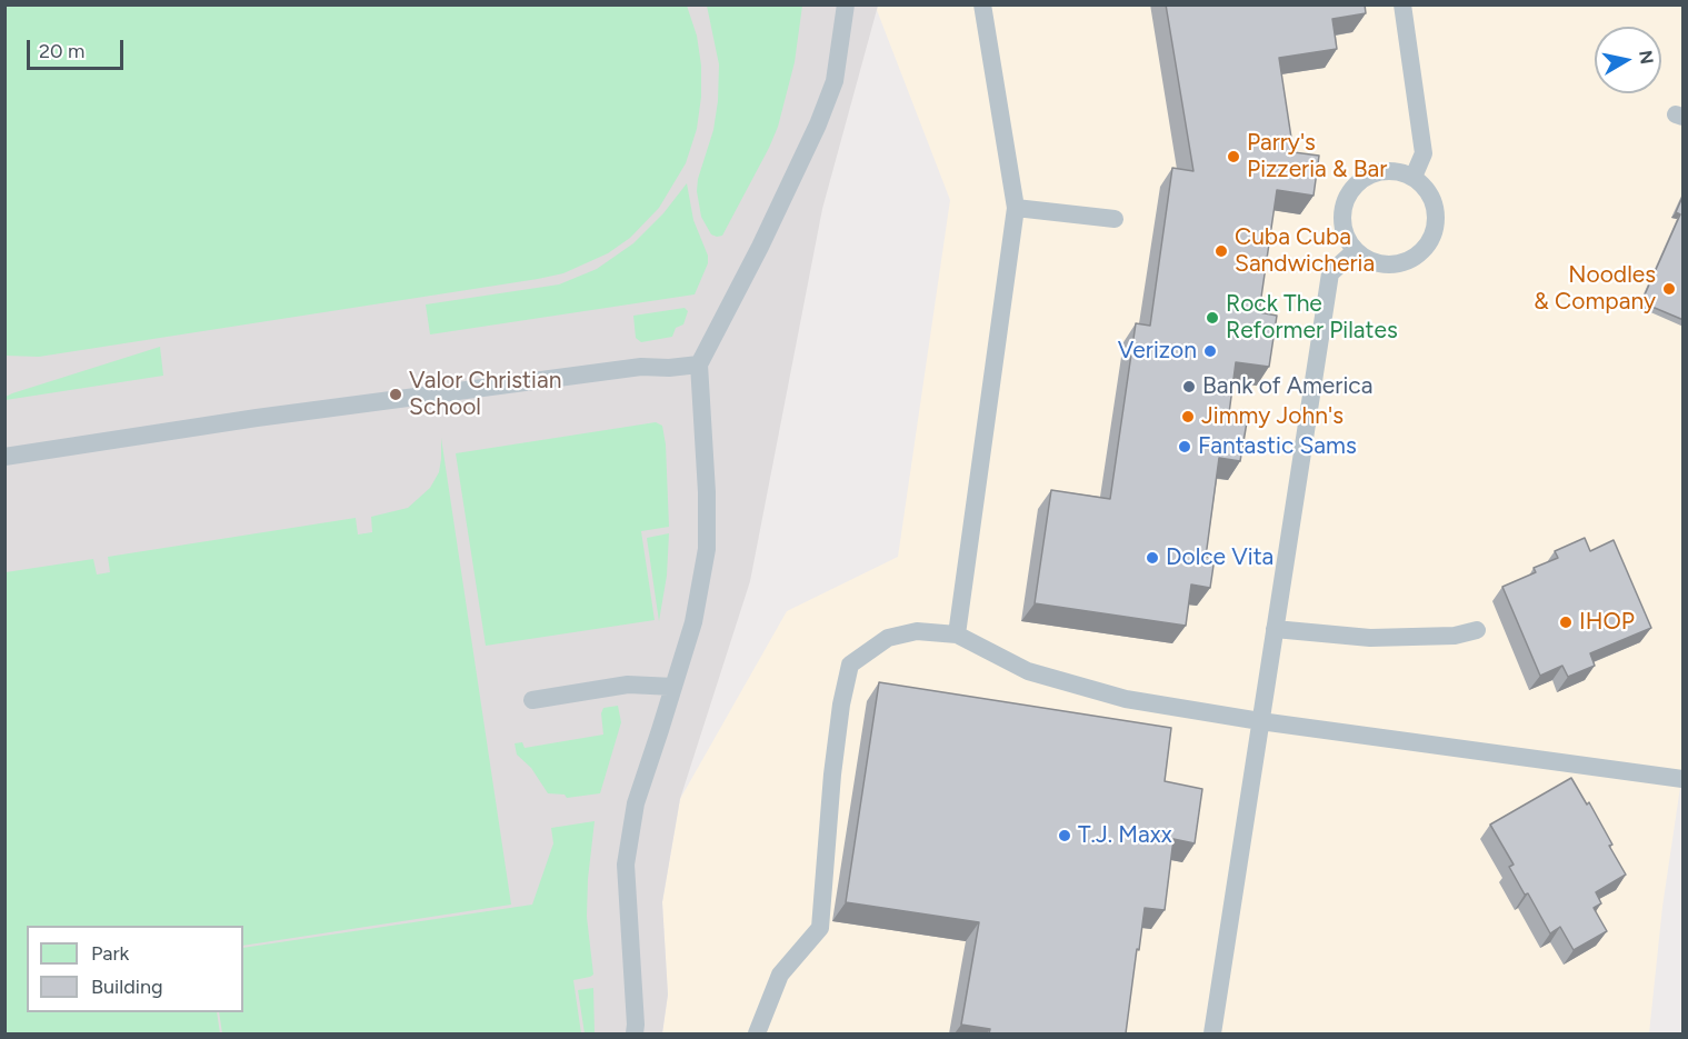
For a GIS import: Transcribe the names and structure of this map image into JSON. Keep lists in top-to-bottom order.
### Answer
{
  "places": [
    "Parry's Pizzeria & Bar",
    "Cuba Cuba Sandwicheria",
    "Noodles & Company",
    "Rock The Reformer Pilates",
    "Verizon",
    "Bank of America",
    "Valor Christian School",
    "Jimmy John's",
    "Fantastic Sams",
    "Dolce Vita",
    "IHOP",
    "T.J. Maxx"
  ],
  "legend": ["Park", "Building"],
  "scale_bar": "20 m",
  "north": "right"
}
